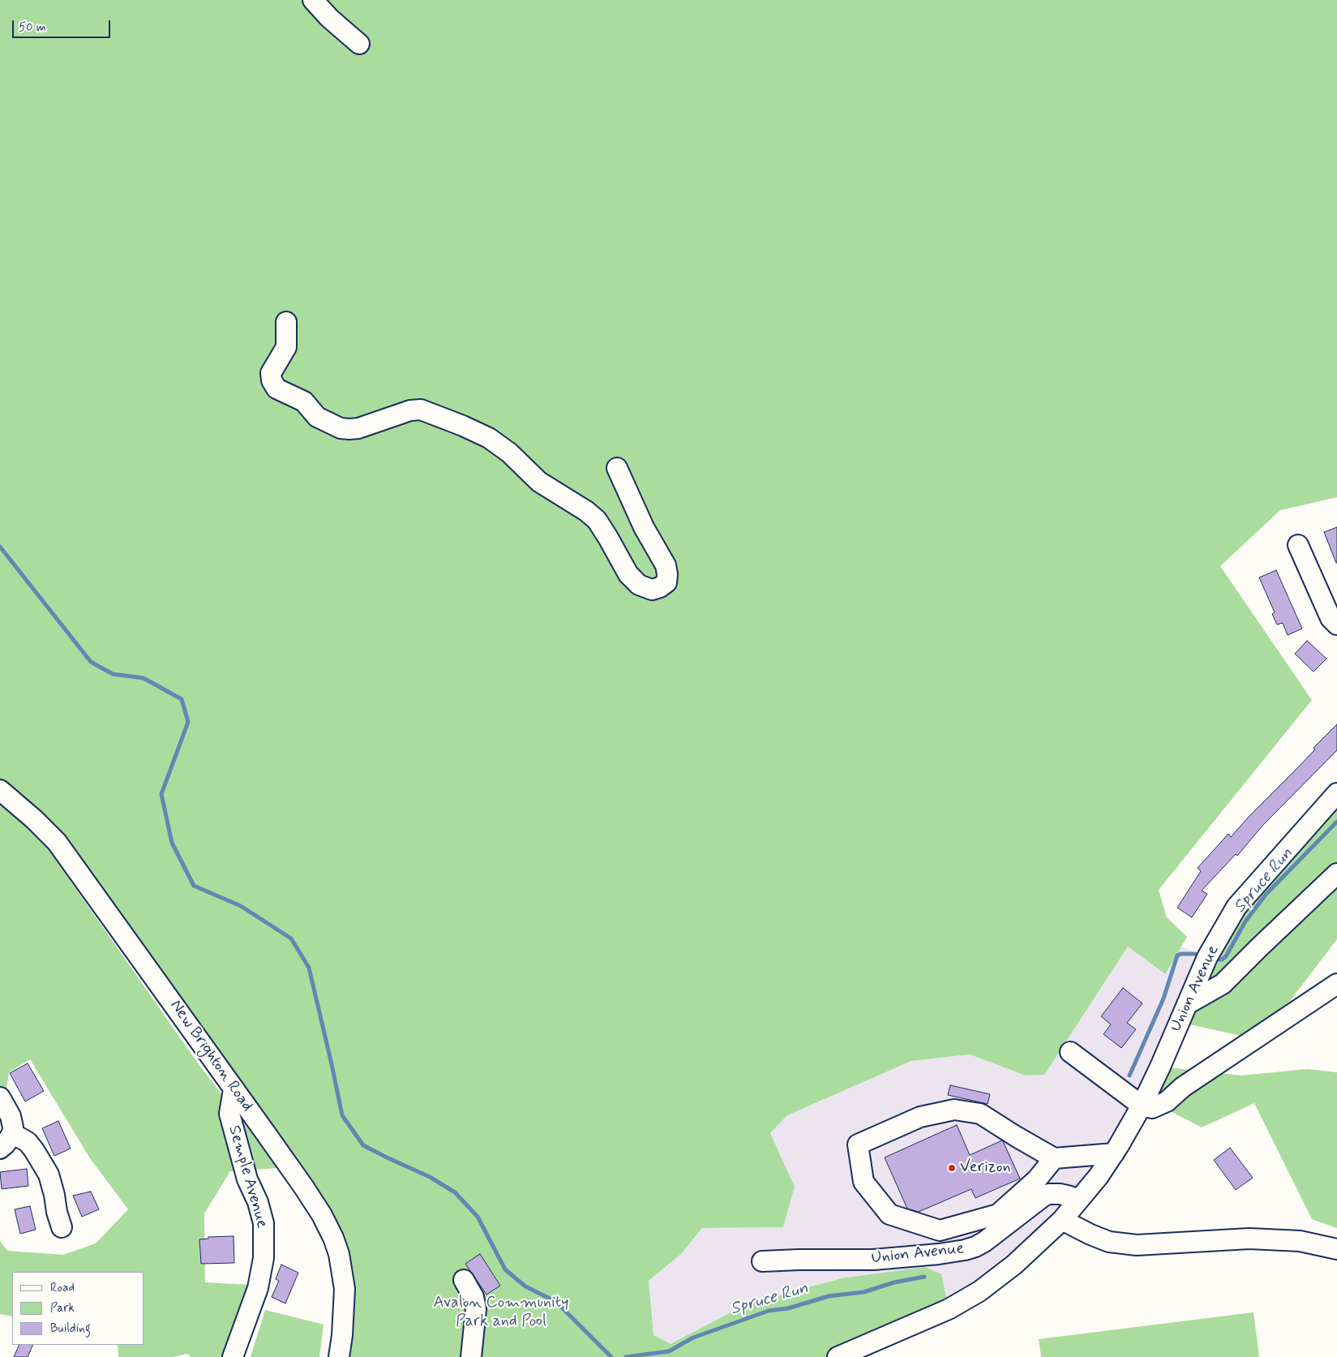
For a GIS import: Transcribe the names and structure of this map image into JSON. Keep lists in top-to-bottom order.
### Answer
{
  "streets": {
    "street": ["Union Avenue", "New Brighton Road", "Semple Avenue"]
  },
  "crossings": [
    ["New Brighton Road", "Semple Avenue"]
  ],
  "water": ["Spruce Run"],
  "parks": ["Avalon Community Park and Pool"],
  "places": ["Verizon"],
  "legend": ["Road", "Park", "Building"],
  "scale_bar": "50 m"
}
